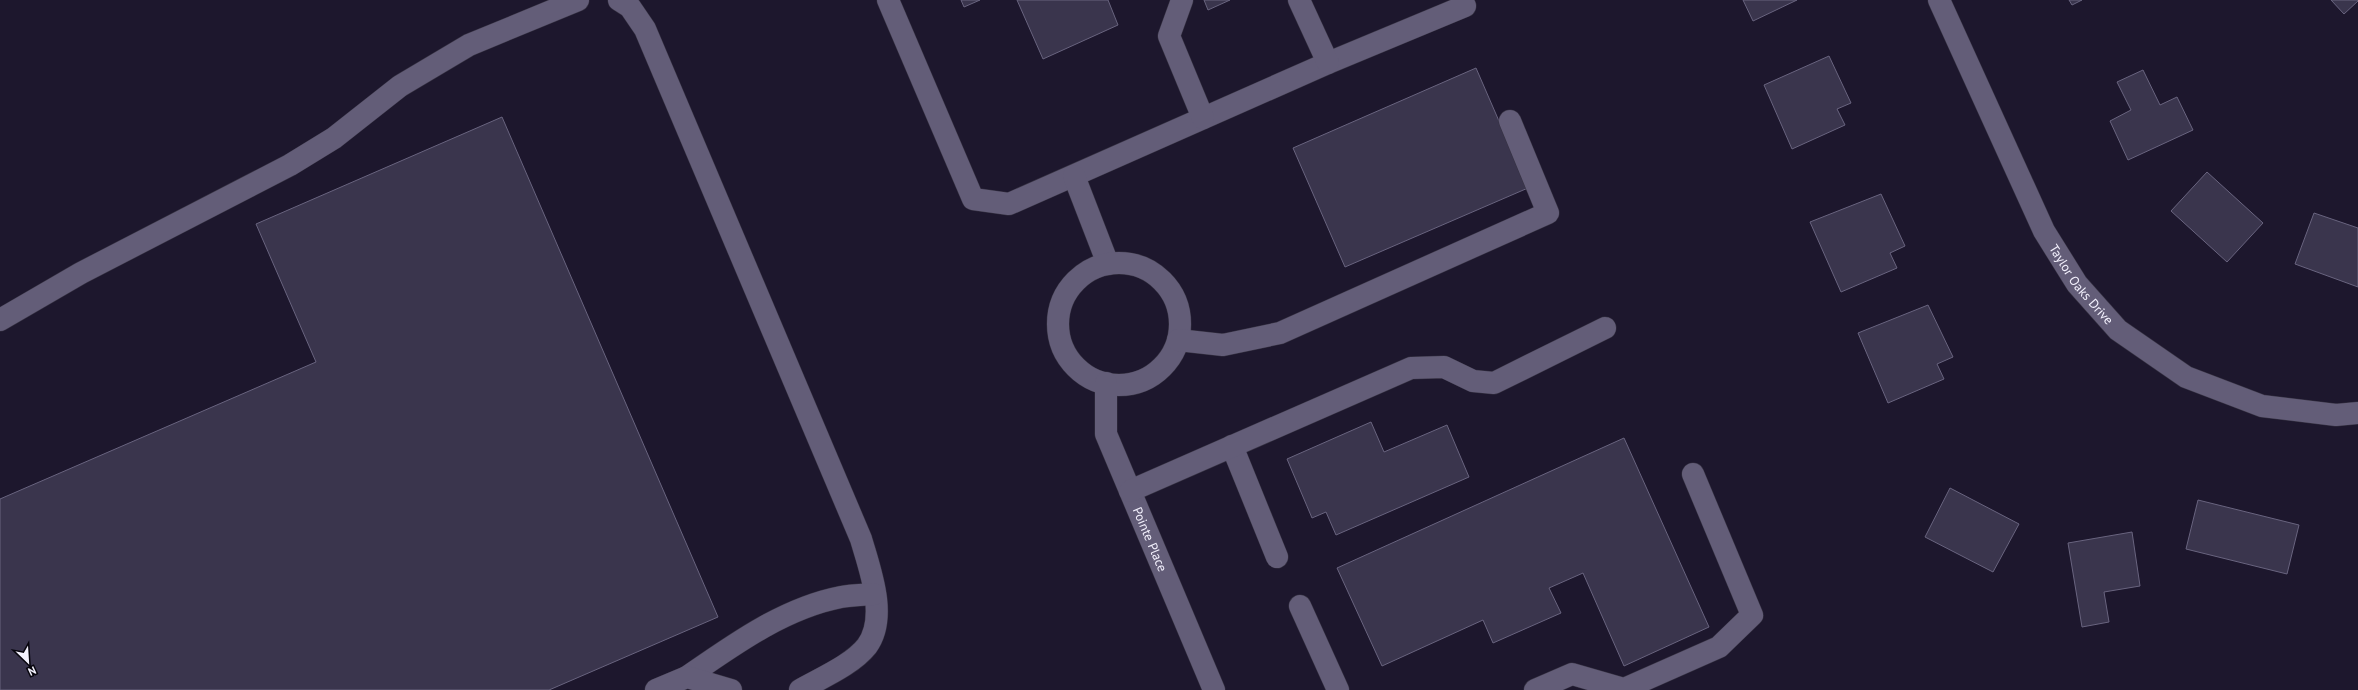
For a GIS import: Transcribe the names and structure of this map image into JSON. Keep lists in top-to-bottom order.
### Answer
{
  "streets": {
    "street": ["Taylor Oaks Drive", "Pointe Place"]
  },
  "north": "bottom right"
}
